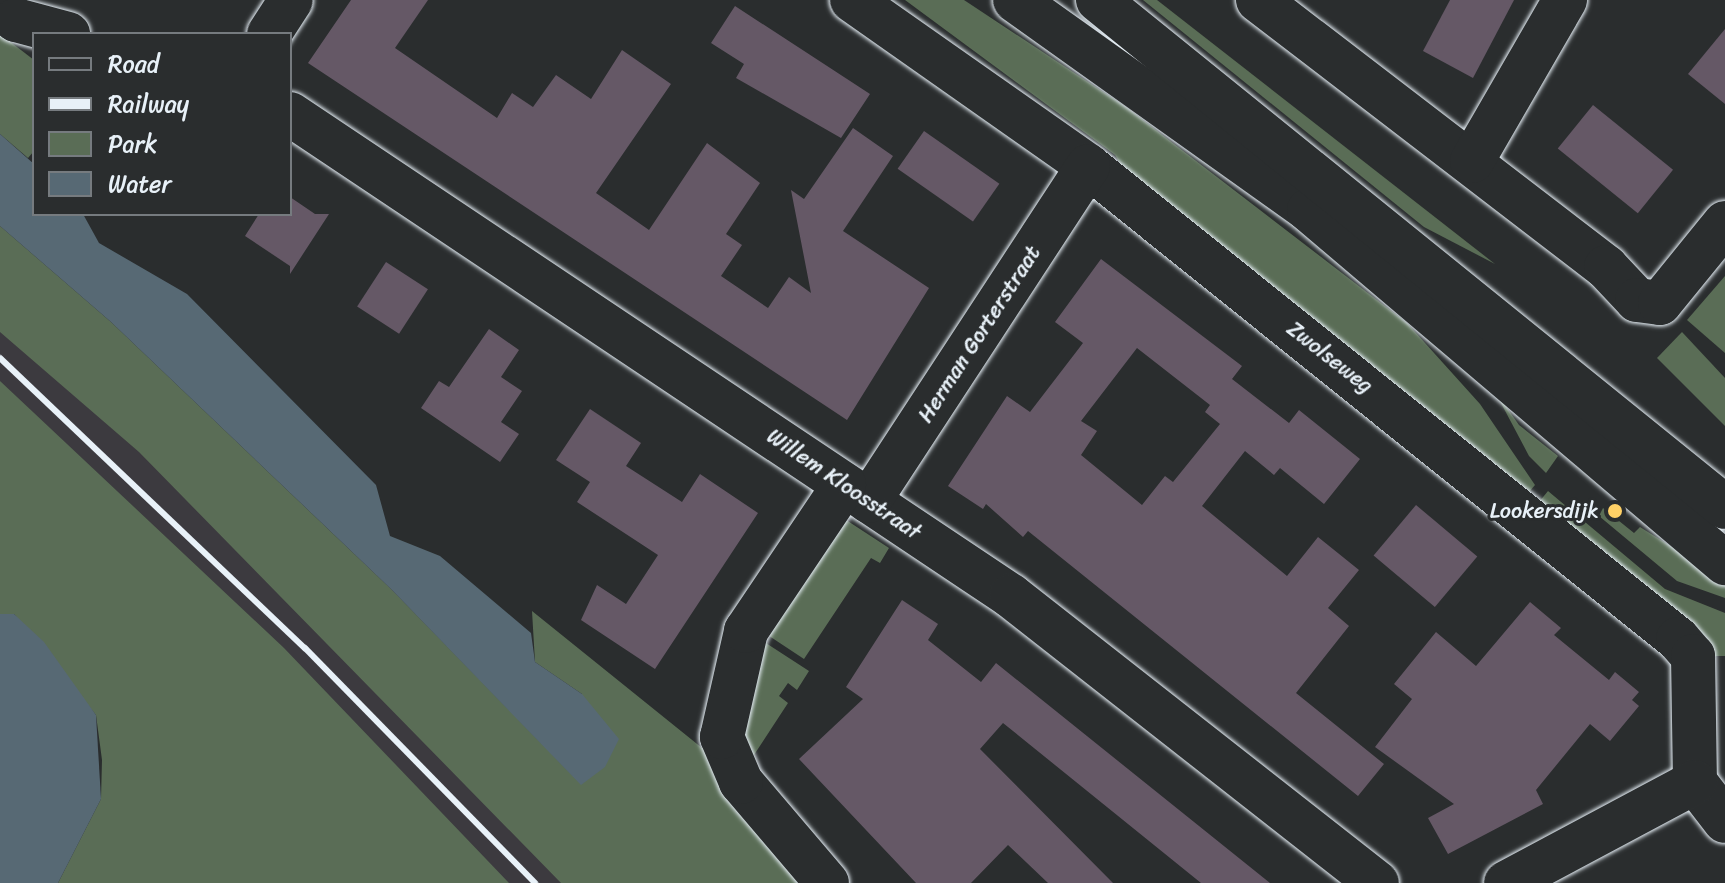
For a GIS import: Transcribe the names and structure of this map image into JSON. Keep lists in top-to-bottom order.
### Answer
{
  "streets": {
    "street": ["Herman Gorterstraat", "Zwolseweg", "Willem Kloosstraat"]
  },
  "crossings": [
    ["Herman Gorterstraat", "Zwolseweg"],
    ["Herman Gorterstraat", "Willem Kloosstraat"]
  ],
  "places": ["Lookersdijk"],
  "legend": [
    "Road",
    "Railway",
    "Park",
    "Water"
  ]
}
